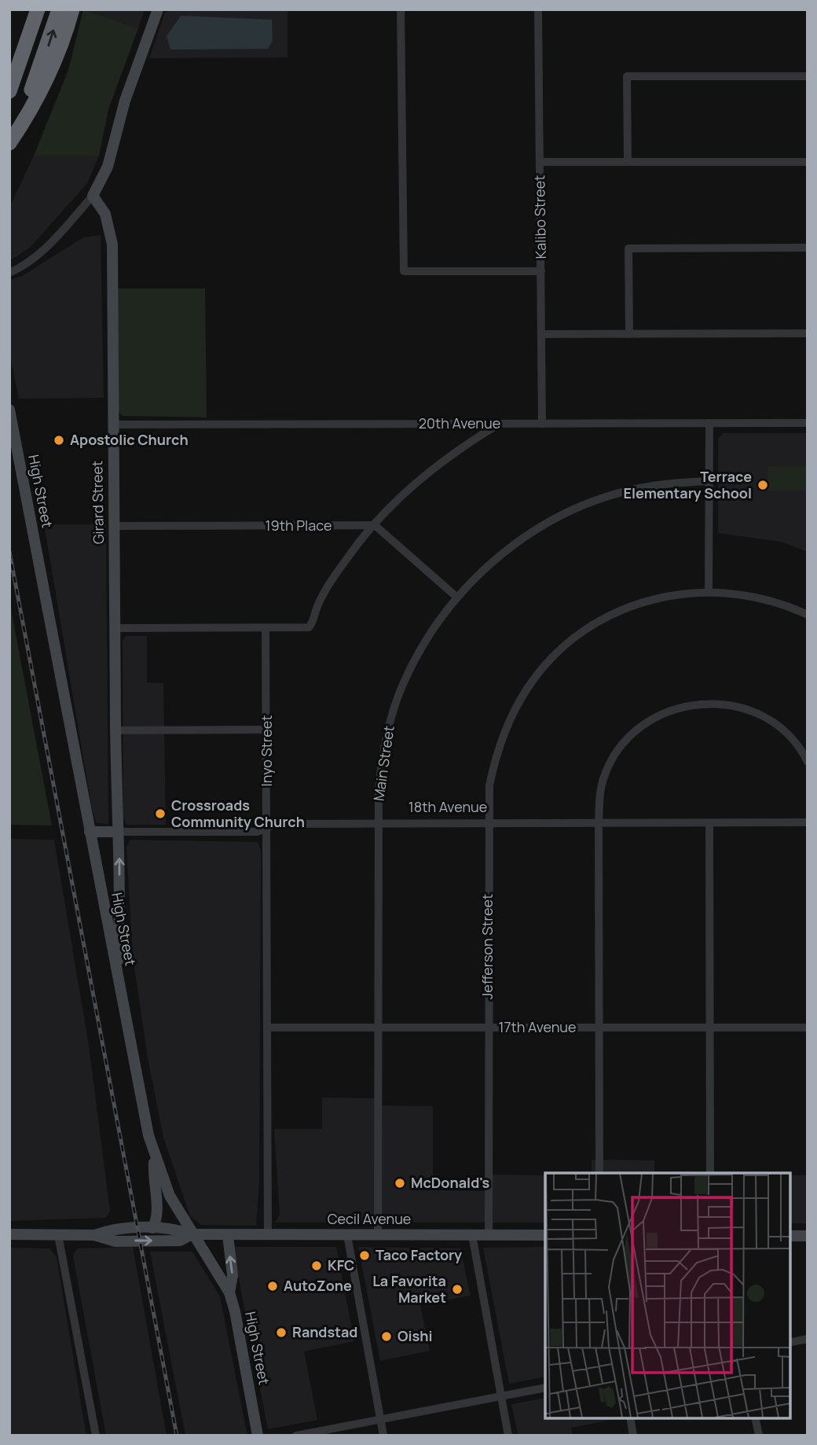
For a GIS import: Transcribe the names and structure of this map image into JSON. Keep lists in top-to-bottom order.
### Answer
{
  "streets": {
    "main road": [
      "High Street",
      "Girard Street",
      "18th Avenue",
      "Cecil Avenue"
    ],
    "street": [
      "Kalibo Street",
      "20th Avenue",
      "19th Place",
      "Inyo Street",
      "Main Street",
      "Jefferson Street",
      "17th Avenue"
    ]
  },
  "crossings": [
    ["Kalibo Street", "20th Avenue"],
    ["20th Avenue", "Girard Street"],
    ["High Street", "Girard Street"],
    ["High Street", "18th Avenue"],
    ["High Street", "Cecil Avenue"],
    ["Girard Street", "19th Place"],
    ["Girard Street", "18th Avenue"],
    ["Inyo Street", "18th Avenue"],
    ["Inyo Street", "17th Avenue"],
    ["Inyo Street", "Cecil Avenue"],
    ["Main Street", "18th Avenue"],
    ["Main Street", "17th Avenue"],
    ["Main Street", "Cecil Avenue"],
    ["18th Avenue", "Jefferson Street"],
    ["Jefferson Street", "17th Avenue"],
    ["Jefferson Street", "Cecil Avenue"]
  ],
  "places": [
    "Apostolic Church",
    "Terrace Elementary School",
    "Crossroads Community Church",
    "McDonald's",
    "Taco Factory",
    "KFC",
    "AutoZone",
    "La Favorita Market",
    "Randstad",
    "Oishi"
  ]
}
